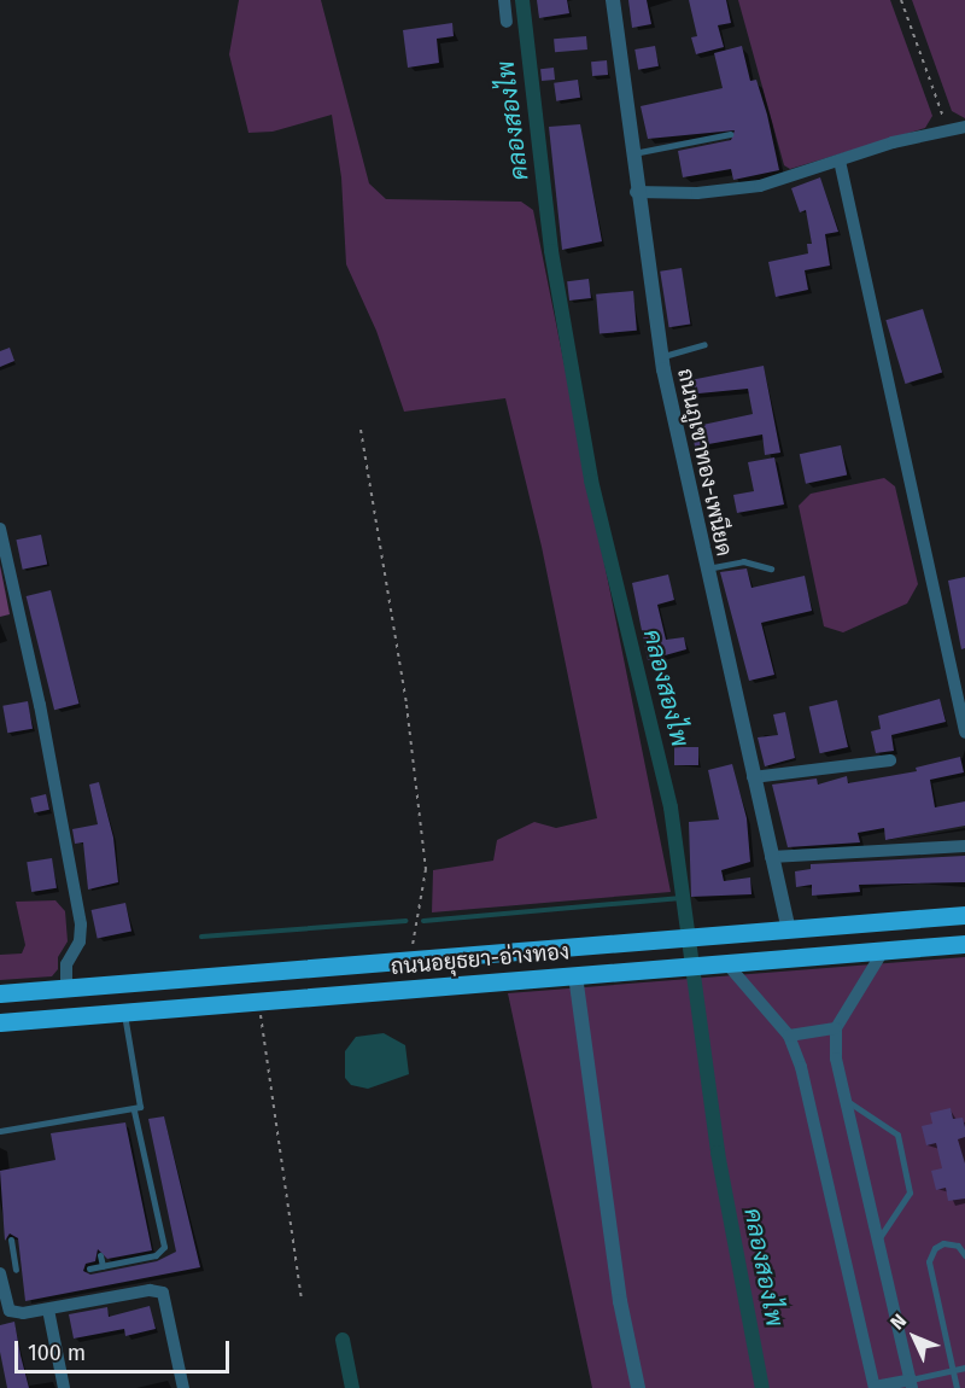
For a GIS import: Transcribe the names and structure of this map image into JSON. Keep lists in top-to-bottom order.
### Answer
{
  "streets": {
    "main road": ["ถนนอยุธยา-อ่างทอง"],
    "street": ["ถนนภูเขาทอง-เพนียด"]
  },
  "crossings": [
    ["ถนนภูเขาทอง-เพนียด", "ถนนอยุธยา-อ่างทอง"]
  ],
  "water": ["คลองสองไพ"],
  "scale_bar": "100 m",
  "north": "top left"
}
